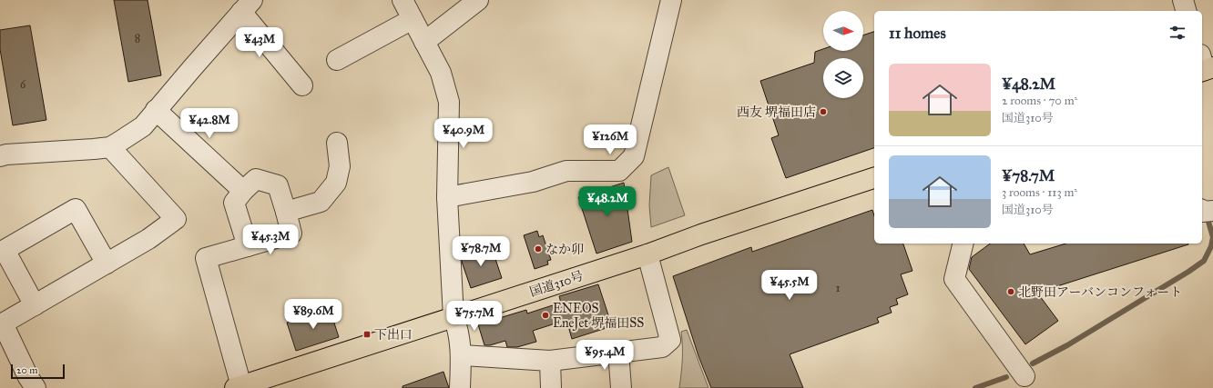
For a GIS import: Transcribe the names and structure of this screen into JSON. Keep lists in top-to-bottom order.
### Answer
{
  "streets": {
    "highway": ["国道310号"]
  },
  "places": {
    "other": [
      "西友 堺福田店",
      "なか卯",
      "北野田アーバンコンフォート",
      "ENEOS EneJet 堺福田SS"
    ],
    "transit": ["下出口"]
  },
  "house_numbers": ["8", "6", "1"],
  "scale_bar": "20 m",
  "north": "right",
  "page": {
    "heading": "11 homes",
    "price": [
      "¥43M",
      "¥42.8M",
      "¥40.9M",
      "¥126M",
      "¥48.2M",
      "¥45.3M",
      "¥78.7M",
      "¥45.5M",
      "¥89.6M",
      "¥75.7M",
      "¥95.4M"
    ],
    "list": [
      {
        "name": "¥48.2M",
        "note": "2 rooms · 70 m² · 国道310号"
      },
      {
        "name": "¥78.7M",
        "note": "3 rooms · 113 m² · 国道310号"
      }
    ],
    "scale": "20 m"
  }
}
